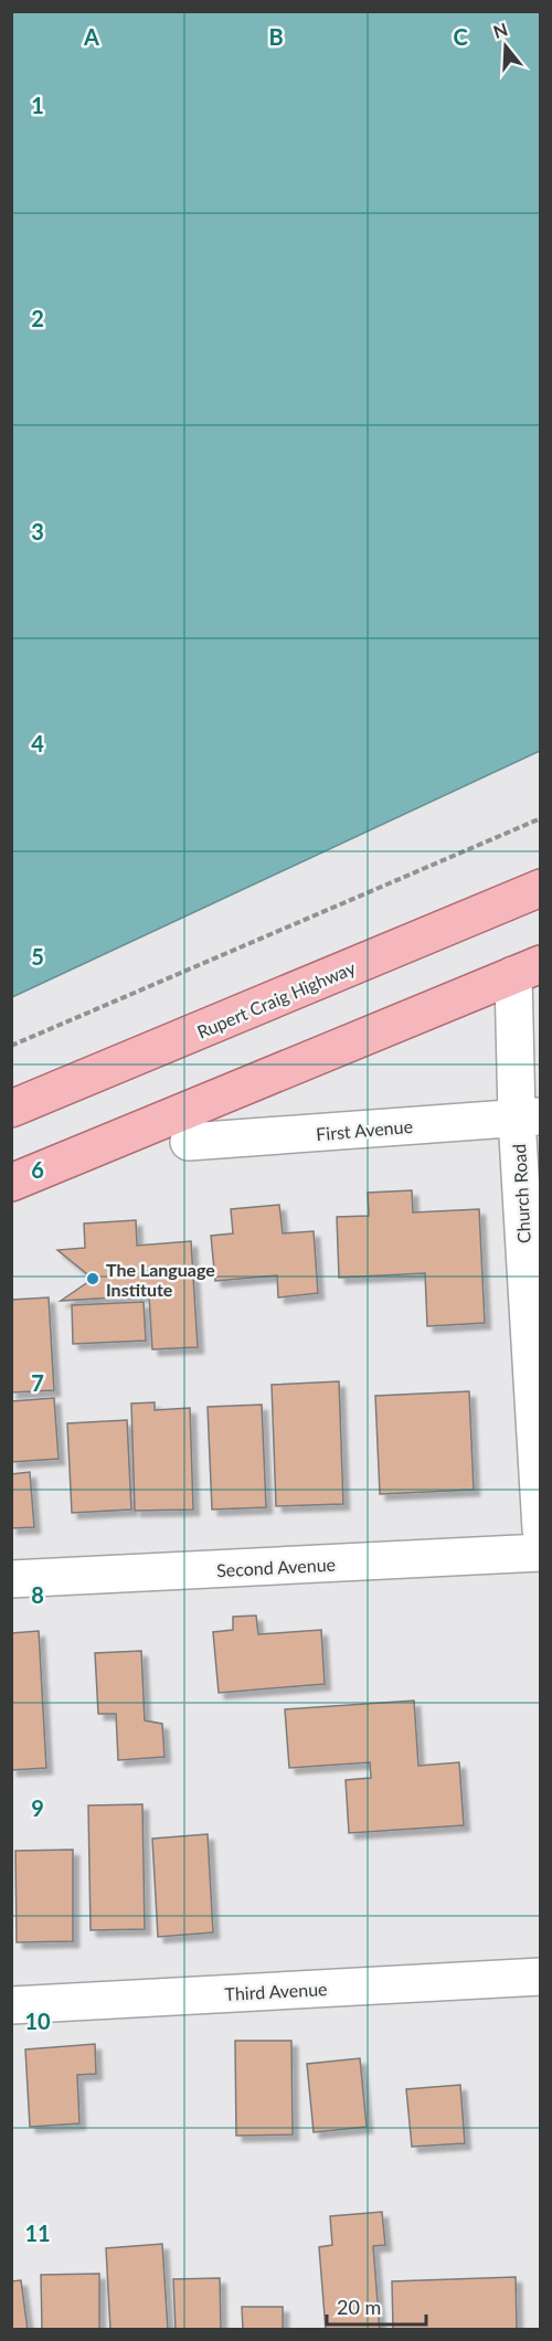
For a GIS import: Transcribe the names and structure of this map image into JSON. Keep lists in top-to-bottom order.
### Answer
{
  "streets": {
    "main road": ["Rupert Craig Highway"],
    "street": [
      "First Avenue",
      "Church Road",
      "Second Avenue",
      "Third Avenue"
    ]
  },
  "crossings": [
    ["First Avenue", "Church Road"]
  ],
  "places": ["The Language Institute"],
  "scale_bar": "20 m",
  "north": "top",
  "grid": {
    "columns": ["A", "B", "C"],
    "rows": [
      "1",
      "2",
      "3",
      "4",
      "5",
      "6",
      "7",
      "8",
      "9",
      "10",
      "11"
    ]
  }
}
